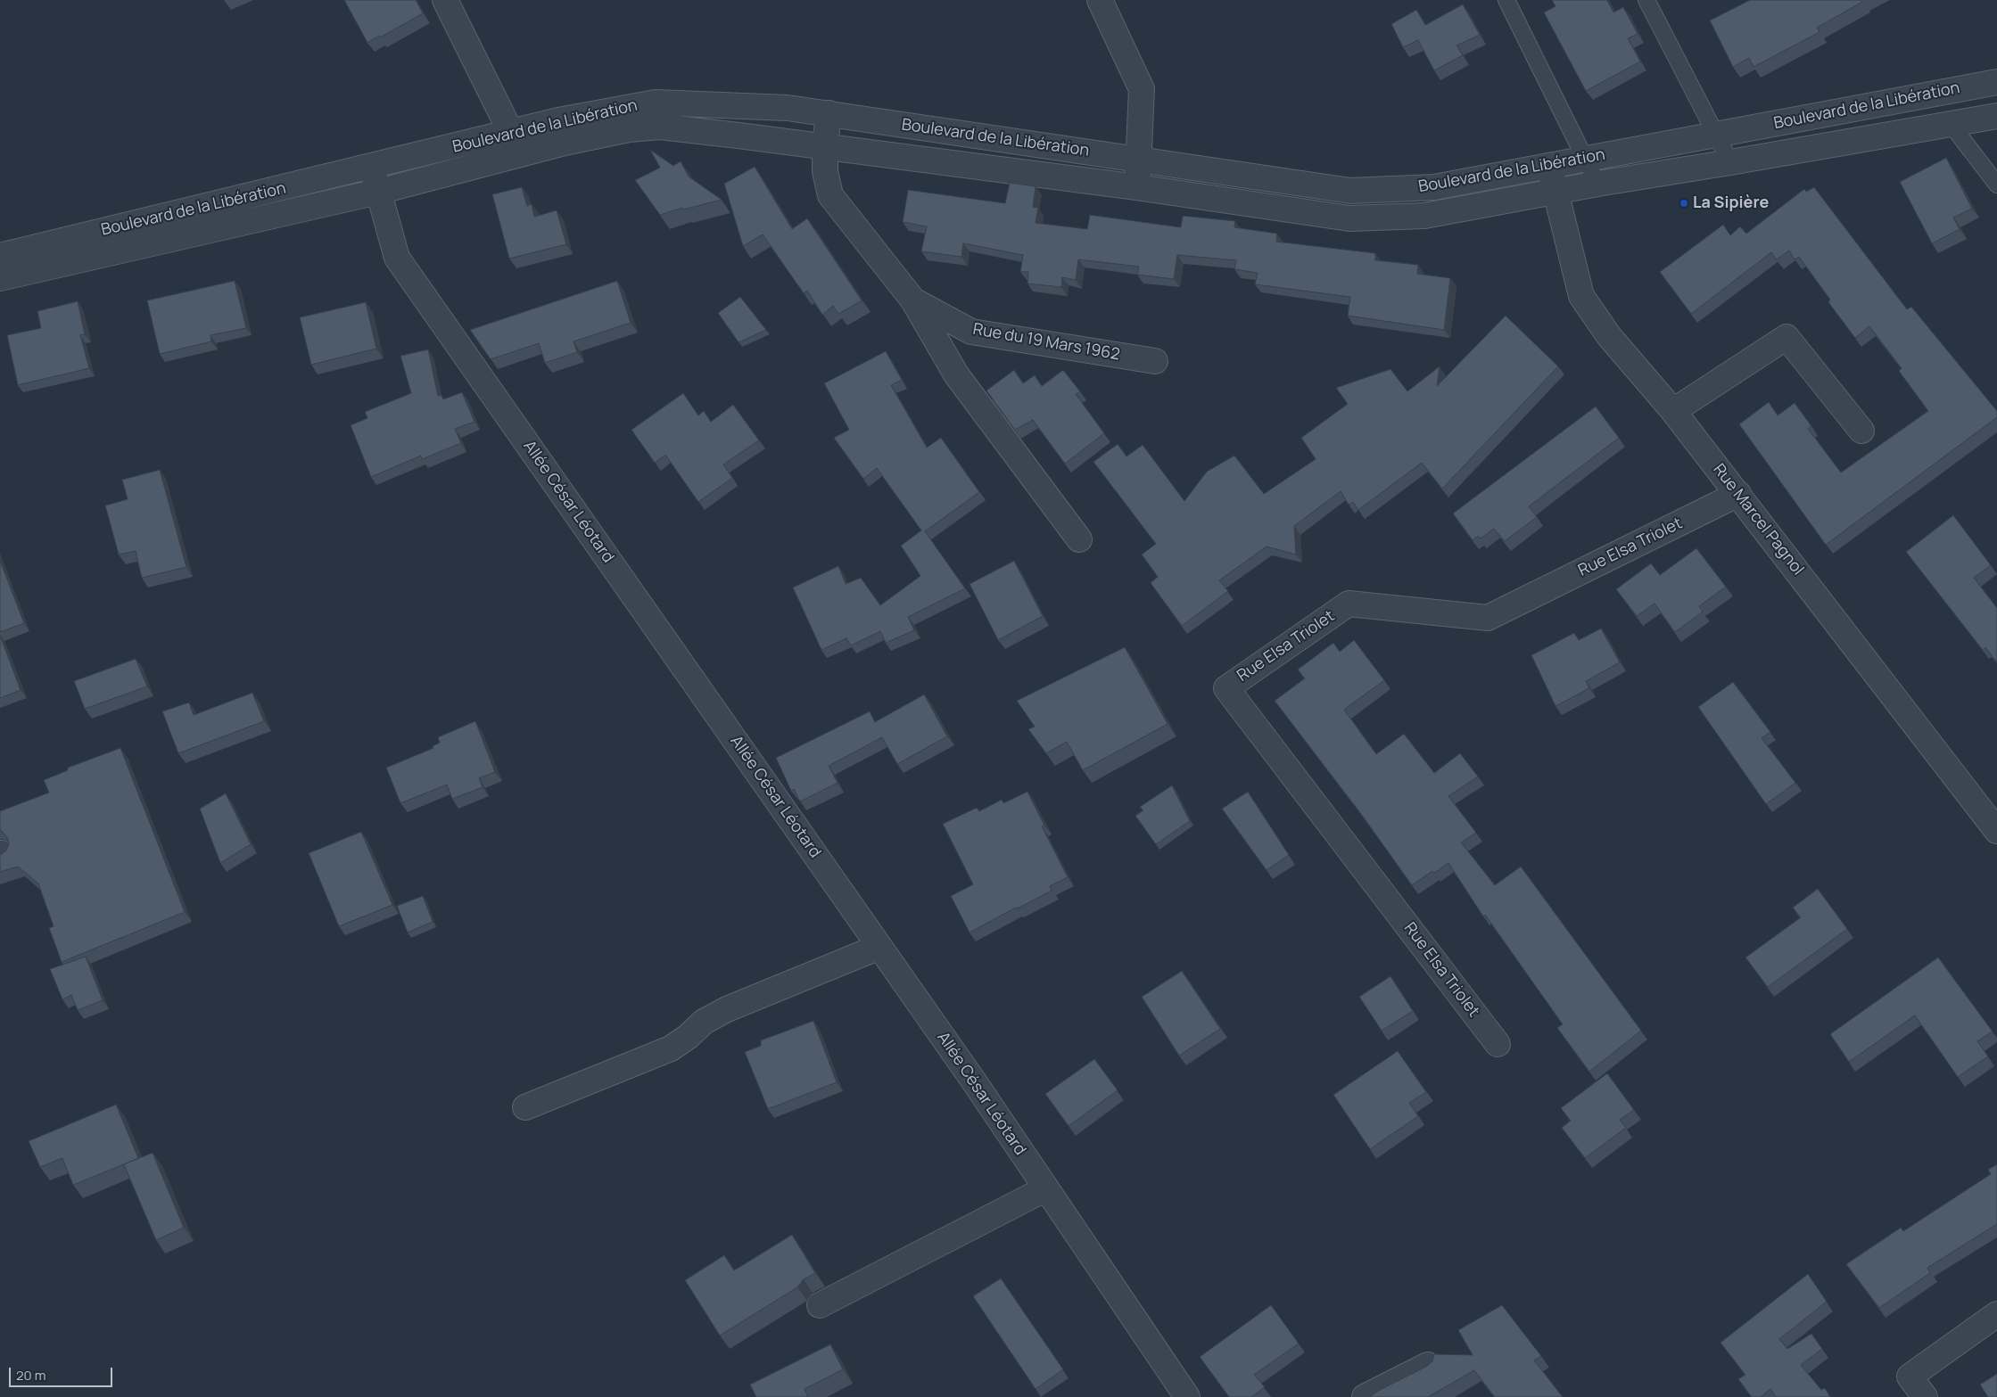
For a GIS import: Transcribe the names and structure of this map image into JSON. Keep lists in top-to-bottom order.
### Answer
{
  "streets": {
    "street": [
      "Boulevard de la Libération",
      "Rue du 19 Mars 1962",
      "Allée César Léotard",
      "Rue Marcel Pagnol",
      "Rue Elsa Triolet"
    ]
  },
  "crossings": [
    ["Boulevard de la Libération", "Rue du 19 Mars 1962"],
    ["Boulevard de la Libération", "Allée César Léotard"],
    ["Boulevard de la Libération", "Rue Marcel Pagnol"],
    ["Rue Marcel Pagnol", "Rue Elsa Triolet"]
  ],
  "places": ["La Sipière"],
  "scale_bar": "20 m"
}
